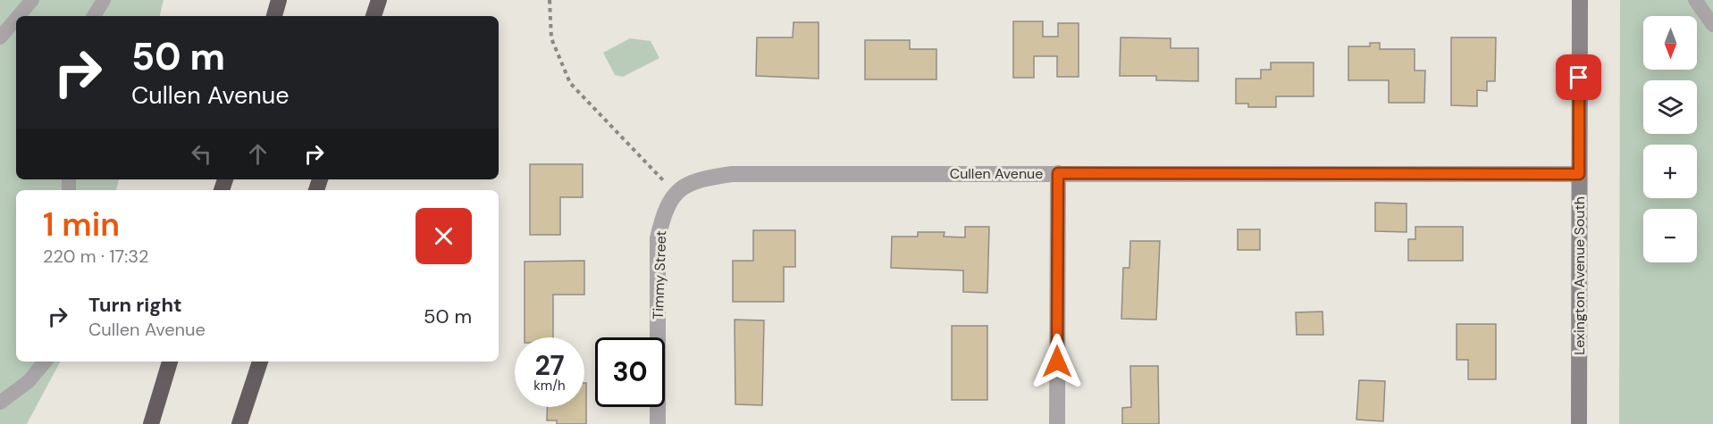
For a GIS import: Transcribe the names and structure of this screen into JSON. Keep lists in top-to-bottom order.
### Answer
{
  "streets": {
    "street": ["Cullen Avenue", "Timmy Street", "Lexington Avenue South"]
  },
  "crossings": [
    ["Cullen Avenue", "Timmy Street"],
    ["Cullen Avenue", "Lexington Avenue South"]
  ],
  "north": "bottom",
  "page": {
    "map_buttons": ["+", "−"],
    "turn": ["50 m", "Cullen Avenue"],
    "heading": ["1 min", "220 m · 17:32"],
    "list": [
      {
        "name": "Turn right",
        "note": "Cullen Avenue",
        "value": "50 m"
      }
    ],
    "speed": "27 km/h",
    "limit": "30"
  }
}
